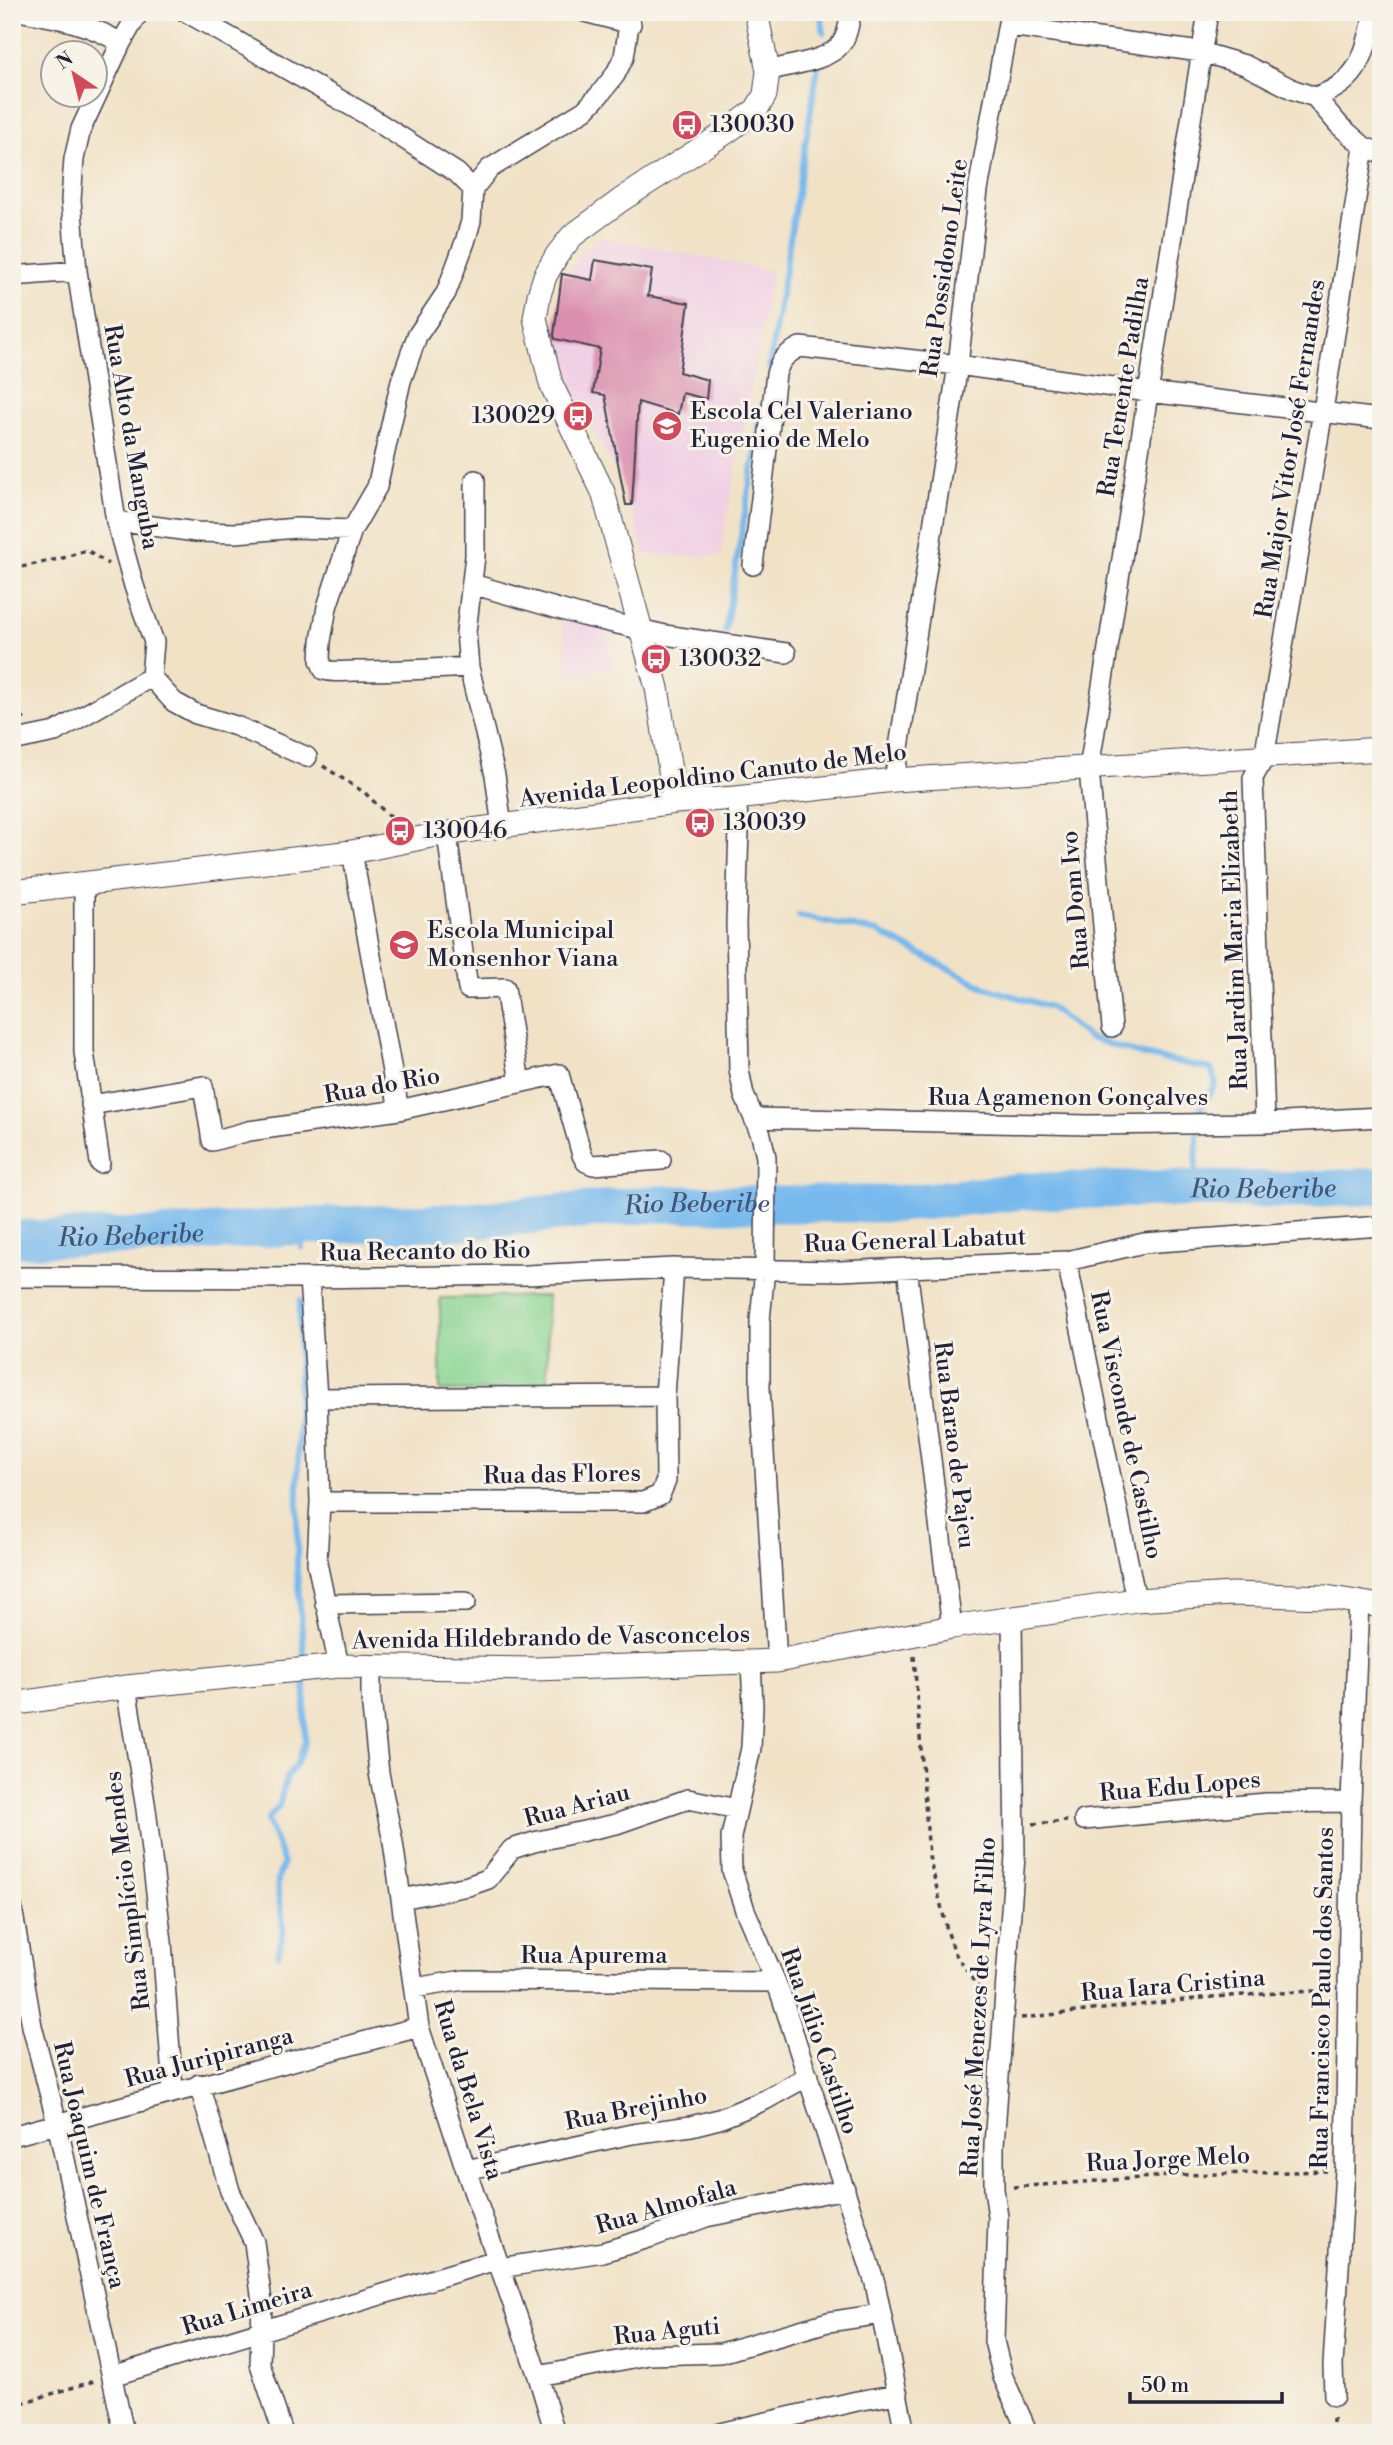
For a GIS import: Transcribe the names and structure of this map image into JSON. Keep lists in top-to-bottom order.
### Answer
{
  "streets": {
    "street": [
      "Rua Possidono Leite",
      "Rua Tenente Padilha",
      "Rua Alto da Manguba",
      "Rua Major Vitor José Fernandes",
      "Avenida Leopoldino Canuto de Melo",
      "Rua Dom Ivo",
      "Rua Jardim Maria Elizabeth",
      "Rua do Rio",
      "Rua Agamenon Gonçalves",
      "Rua General Labatut",
      "Rua Recanto do Rio",
      "Rua Visconde de Castilho",
      "Rua Barao de Pajeu",
      "Rua das Flores",
      "Avenida Hildebrando de Vasconcelos",
      "Rua Edu Lopes",
      "Rua Ariau",
      "Rua Simplício Mendes",
      "Rua Apurema",
      "Rua Francisco Paulo dos Santos",
      "Rua José Menezes de Lyra Filho",
      "Rua Júlio Castilho",
      "Rua Juripiranga",
      "Rua da Bela Vista",
      "Rua Brejinho",
      "Rua Joaquim de França",
      "Rua Almofala",
      "Rua Limeira",
      "Rua Aguti"
    ],
    "path": ["Rua Iara Cristina", "Rua Jorge Melo"]
  },
  "crossings": [
    ["Rua Possidono Leite", "Avenida Leopoldino Canuto de Melo"],
    ["Rua Tenente Padilha", "Avenida Leopoldino Canuto de Melo"],
    ["Rua Tenente Padilha", "Rua Dom Ivo"],
    ["Rua Major Vitor José Fernandes", "Avenida Leopoldino Canuto de Melo"],
    ["Rua Major Vitor José Fernandes", "Rua Jardim Maria Elizabeth"],
    ["Avenida Leopoldino Canuto de Melo", "Rua Dom Ivo"],
    ["Avenida Leopoldino Canuto de Melo", "Rua Jardim Maria Elizabeth"],
    ["Rua Jardim Maria Elizabeth", "Rua Agamenon Gonçalves"],
    ["Rua General Labatut", "Rua Recanto do Rio"],
    ["Rua General Labatut", "Rua Visconde de Castilho"],
    ["Rua General Labatut", "Rua Barao de Pajeu"],
    ["Rua Recanto do Rio", "Rua das Flores"],
    ["Rua Recanto do Rio", "Avenida Hildebrando de Vasconcelos"],
    ["Rua Visconde de Castilho", "Avenida Hildebrando de Vasconcelos"],
    ["Rua Barao de Pajeu", "Avenida Hildebrando de Vasconcelos"],
    ["Avenida Hildebrando de Vasconcelos", "Rua Simplício Mendes"],
    ["Avenida Hildebrando de Vasconcelos", "Rua Francisco Paulo dos Santos"],
    ["Avenida Hildebrando de Vasconcelos", "Rua José Menezes de Lyra Filho"],
    ["Avenida Hildebrando de Vasconcelos", "Rua Júlio Castilho"],
    ["Avenida Hildebrando de Vasconcelos", "Rua da Bela Vista"],
    ["Rua Edu Lopes", "Rua Francisco Paulo dos Santos"],
    ["Rua Edu Lopes", "Rua José Menezes de Lyra Filho"],
    ["Rua Ariau", "Rua Júlio Castilho"],
    ["Rua Ariau", "Rua da Bela Vista"],
    ["Rua Simplício Mendes", "Rua Juripiranga"],
    ["Rua Apurema", "Rua Júlio Castilho"],
    ["Rua Apurema", "Rua da Bela Vista"],
    ["Rua Iara Cristina", "Rua Francisco Paulo dos Santos"],
    ["Rua Iara Cristina", "Rua José Menezes de Lyra Filho"],
    ["Rua Francisco Paulo dos Santos", "Rua Jorge Melo"],
    ["Rua José Menezes de Lyra Filho", "Rua Jorge Melo"],
    ["Rua Júlio Castilho", "Rua Brejinho"],
    ["Rua Júlio Castilho", "Rua Almofala"],
    ["Rua Júlio Castilho", "Rua Aguti"],
    ["Rua Juripiranga", "Rua da Bela Vista"],
    ["Rua Juripiranga", "Rua Joaquim de França"],
    ["Rua da Bela Vista", "Rua Brejinho"],
    ["Rua da Bela Vista", "Rua Almofala"],
    ["Rua da Bela Vista", "Rua Limeira"],
    ["Rua da Bela Vista", "Rua Aguti"],
    ["Rua Joaquim de França", "Rua Limeira"],
    ["Rua Almofala", "Rua Limeira"]
  ],
  "water": ["Rio Beberibe"],
  "places": {
    "bus stop": [
      "130030",
      "130029",
      "130032",
      "130039",
      "130046"
    ],
    "school or university": ["Escola Cel Valeriano Eugenio de Melo", "Escola Municipal Monsenhor Viana"]
  },
  "scale_bar": "50 m",
  "north": "top left"
}
